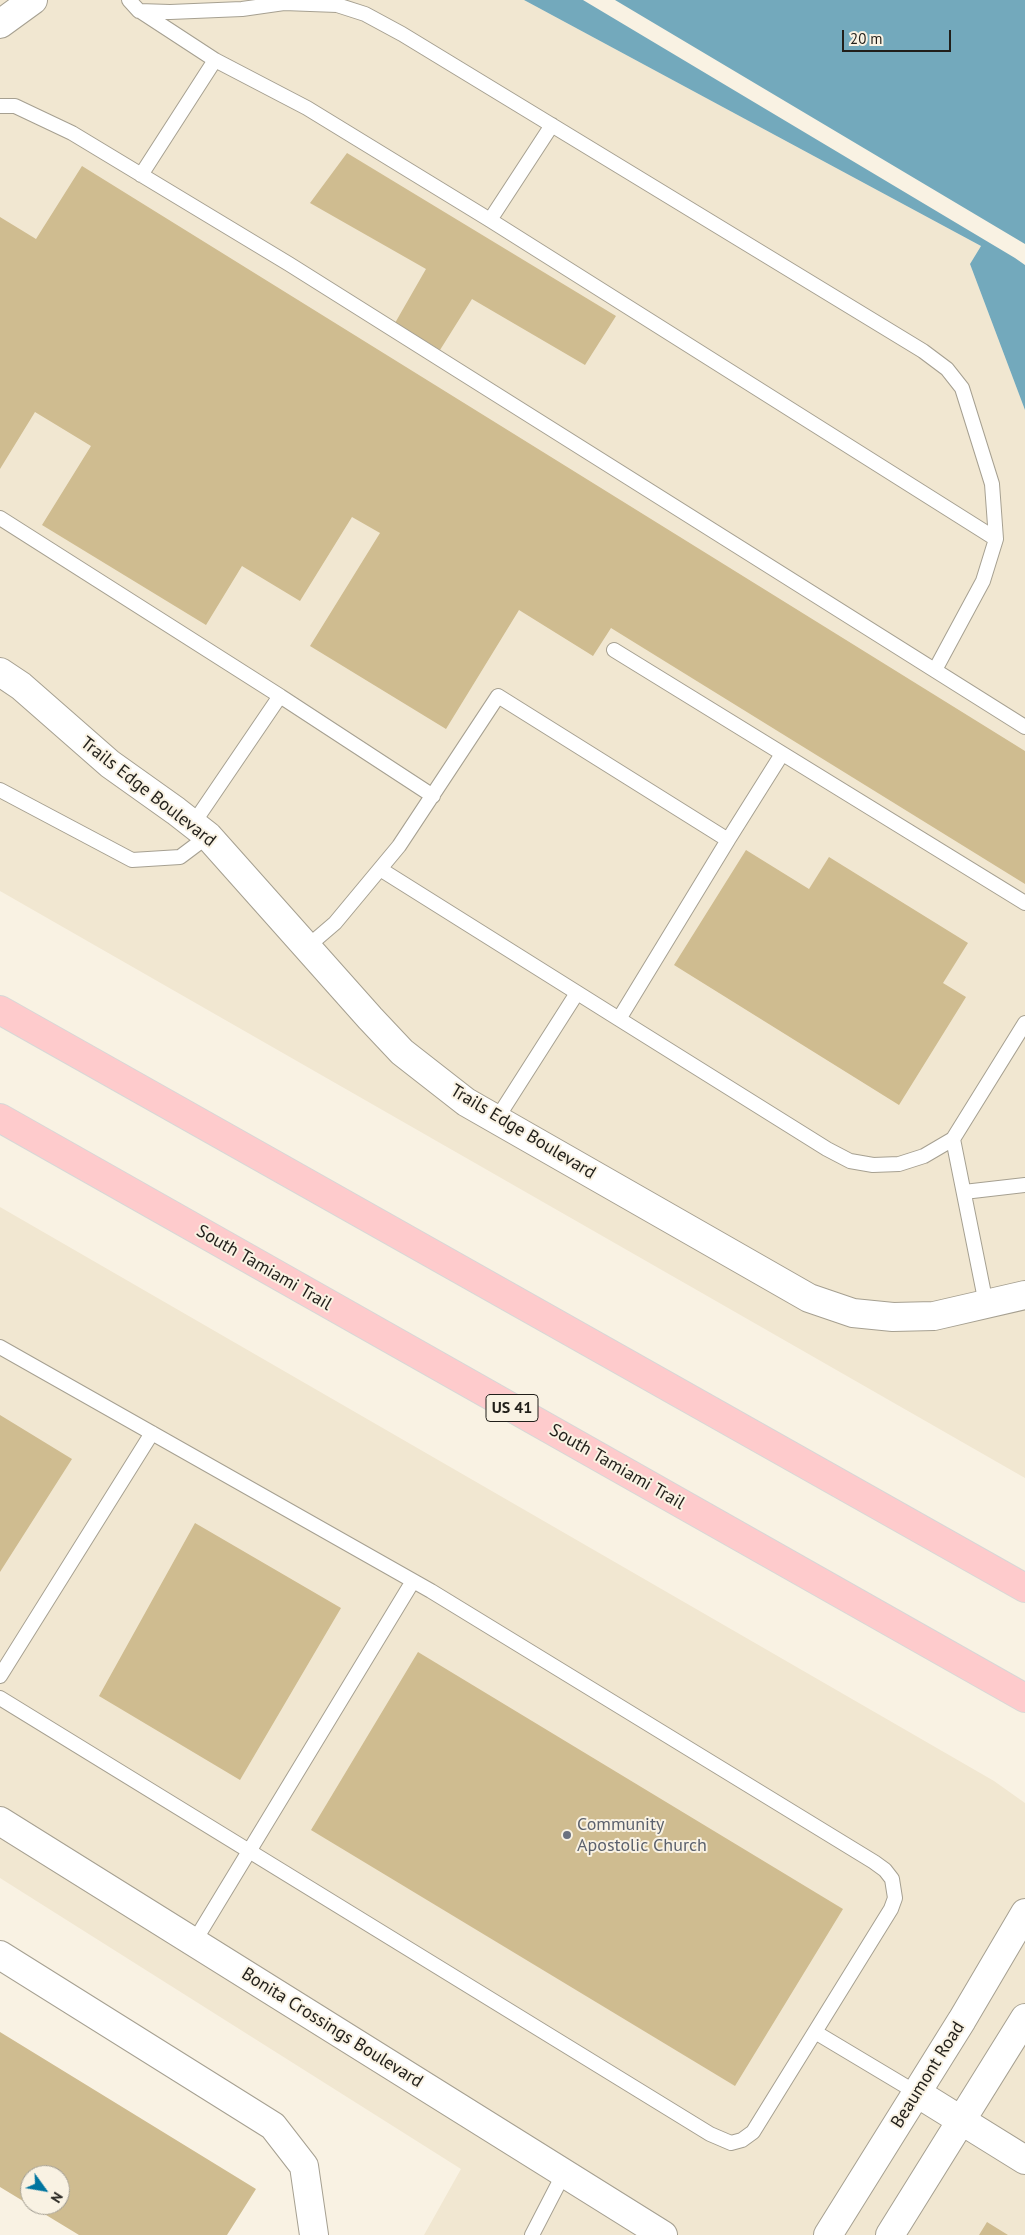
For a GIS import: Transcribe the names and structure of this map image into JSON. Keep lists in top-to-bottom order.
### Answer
{
  "streets": {
    "main road": ["South Tamiami Trail", "US 41"],
    "street": ["Trails Edge Boulevard", "Bonita Crossings Boulevard", "Beaumont Road"]
  },
  "places": ["Community Apostolic Church"],
  "scale_bar": "20 m",
  "north": "bottom right"
}
